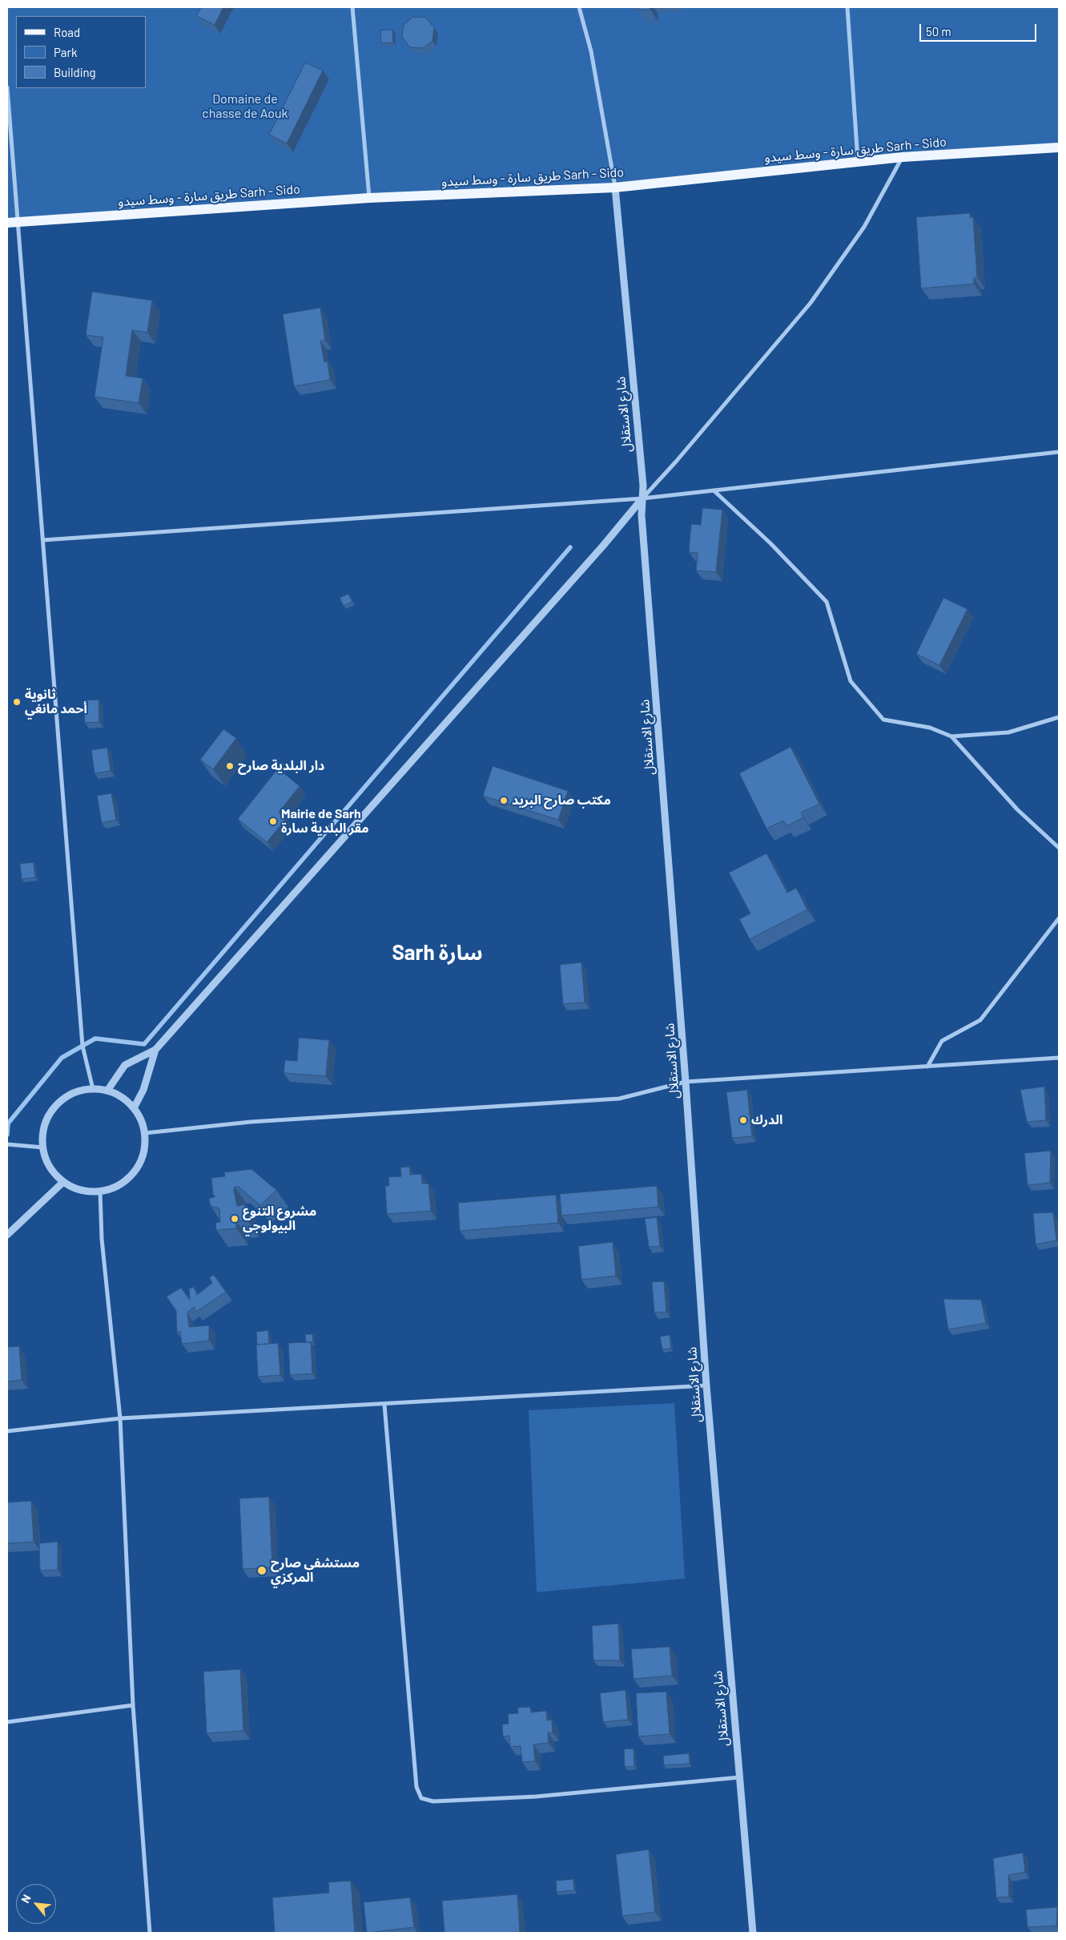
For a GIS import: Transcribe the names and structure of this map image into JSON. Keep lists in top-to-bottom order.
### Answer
{
  "streets": {
    "main road": ["طريق سارة - وسط سيدو Sarh - Sido"],
    "street": ["شارع الاستقلال"]
  },
  "crossings": [
    ["طريق سارة - وسط سيدو Sarh - Sido", "شارع الاستقلال"]
  ],
  "districts": ["Sarh سارة"],
  "parks": ["Domaine de chasse de Aouk"],
  "places": [
    "ثانوية أحمد مانغي",
    "دار البلدية صارح",
    "مكتب صارح البريد",
    "Mairie de Sarh مقر البلدية سارة",
    "الدرك",
    "مشروع التنوع البيولوجي",
    "مستشفى صارح المركزي"
  ],
  "legend": ["Road", "Park", "Building"],
  "scale_bar": "50 m",
  "north": "top left"
}
